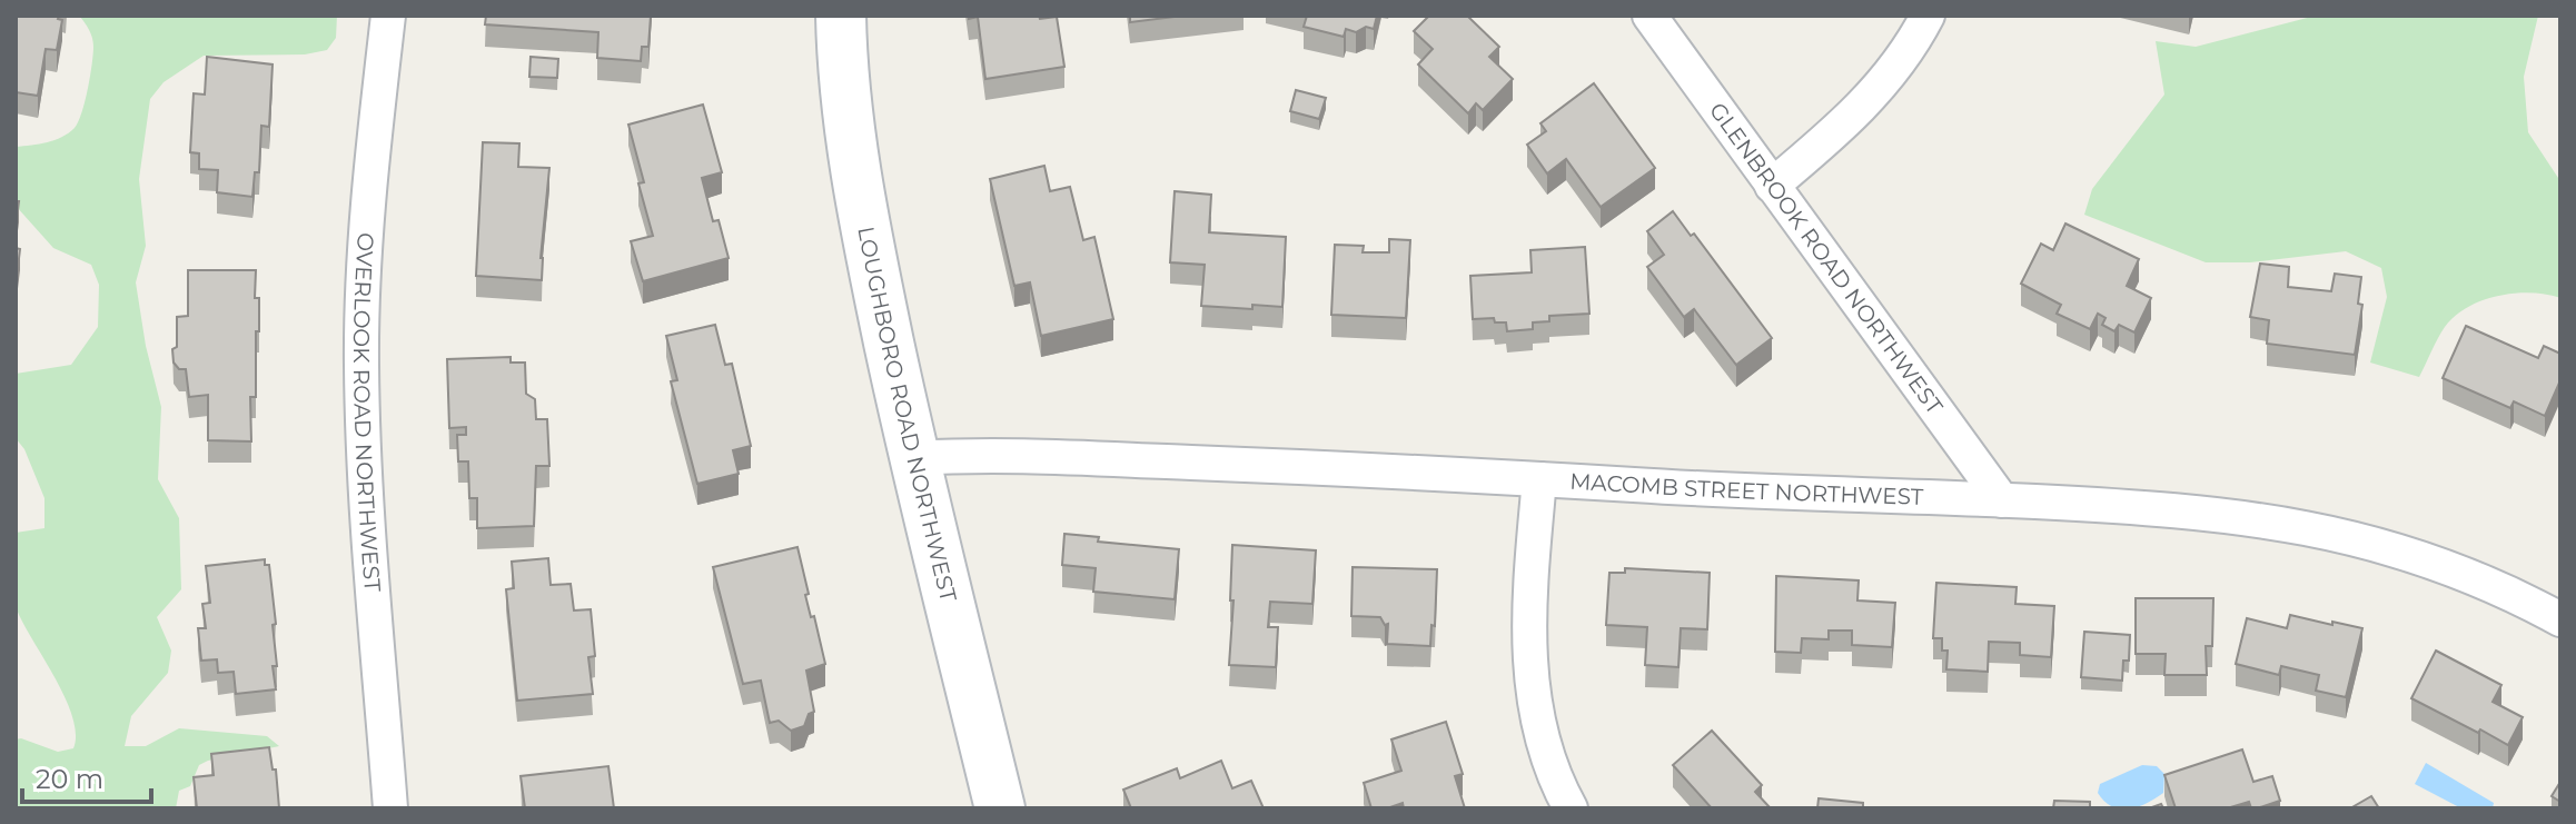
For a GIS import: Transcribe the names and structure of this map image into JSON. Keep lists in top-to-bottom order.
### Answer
{
  "streets": {
    "main road": ["LOUGHBORO ROAD NORTHWEST"],
    "street": ["GLENBROOK ROAD NORTHWEST", "OVERLOOK ROAD NORTHWEST", "MACOMB STREET NORTHWEST"]
  },
  "crossings": [
    ["GLENBROOK ROAD NORTHWEST", "MACOMB STREET NORTHWEST"],
    ["LOUGHBORO ROAD NORTHWEST", "MACOMB STREET NORTHWEST"]
  ],
  "scale_bar": "20 m"
}
